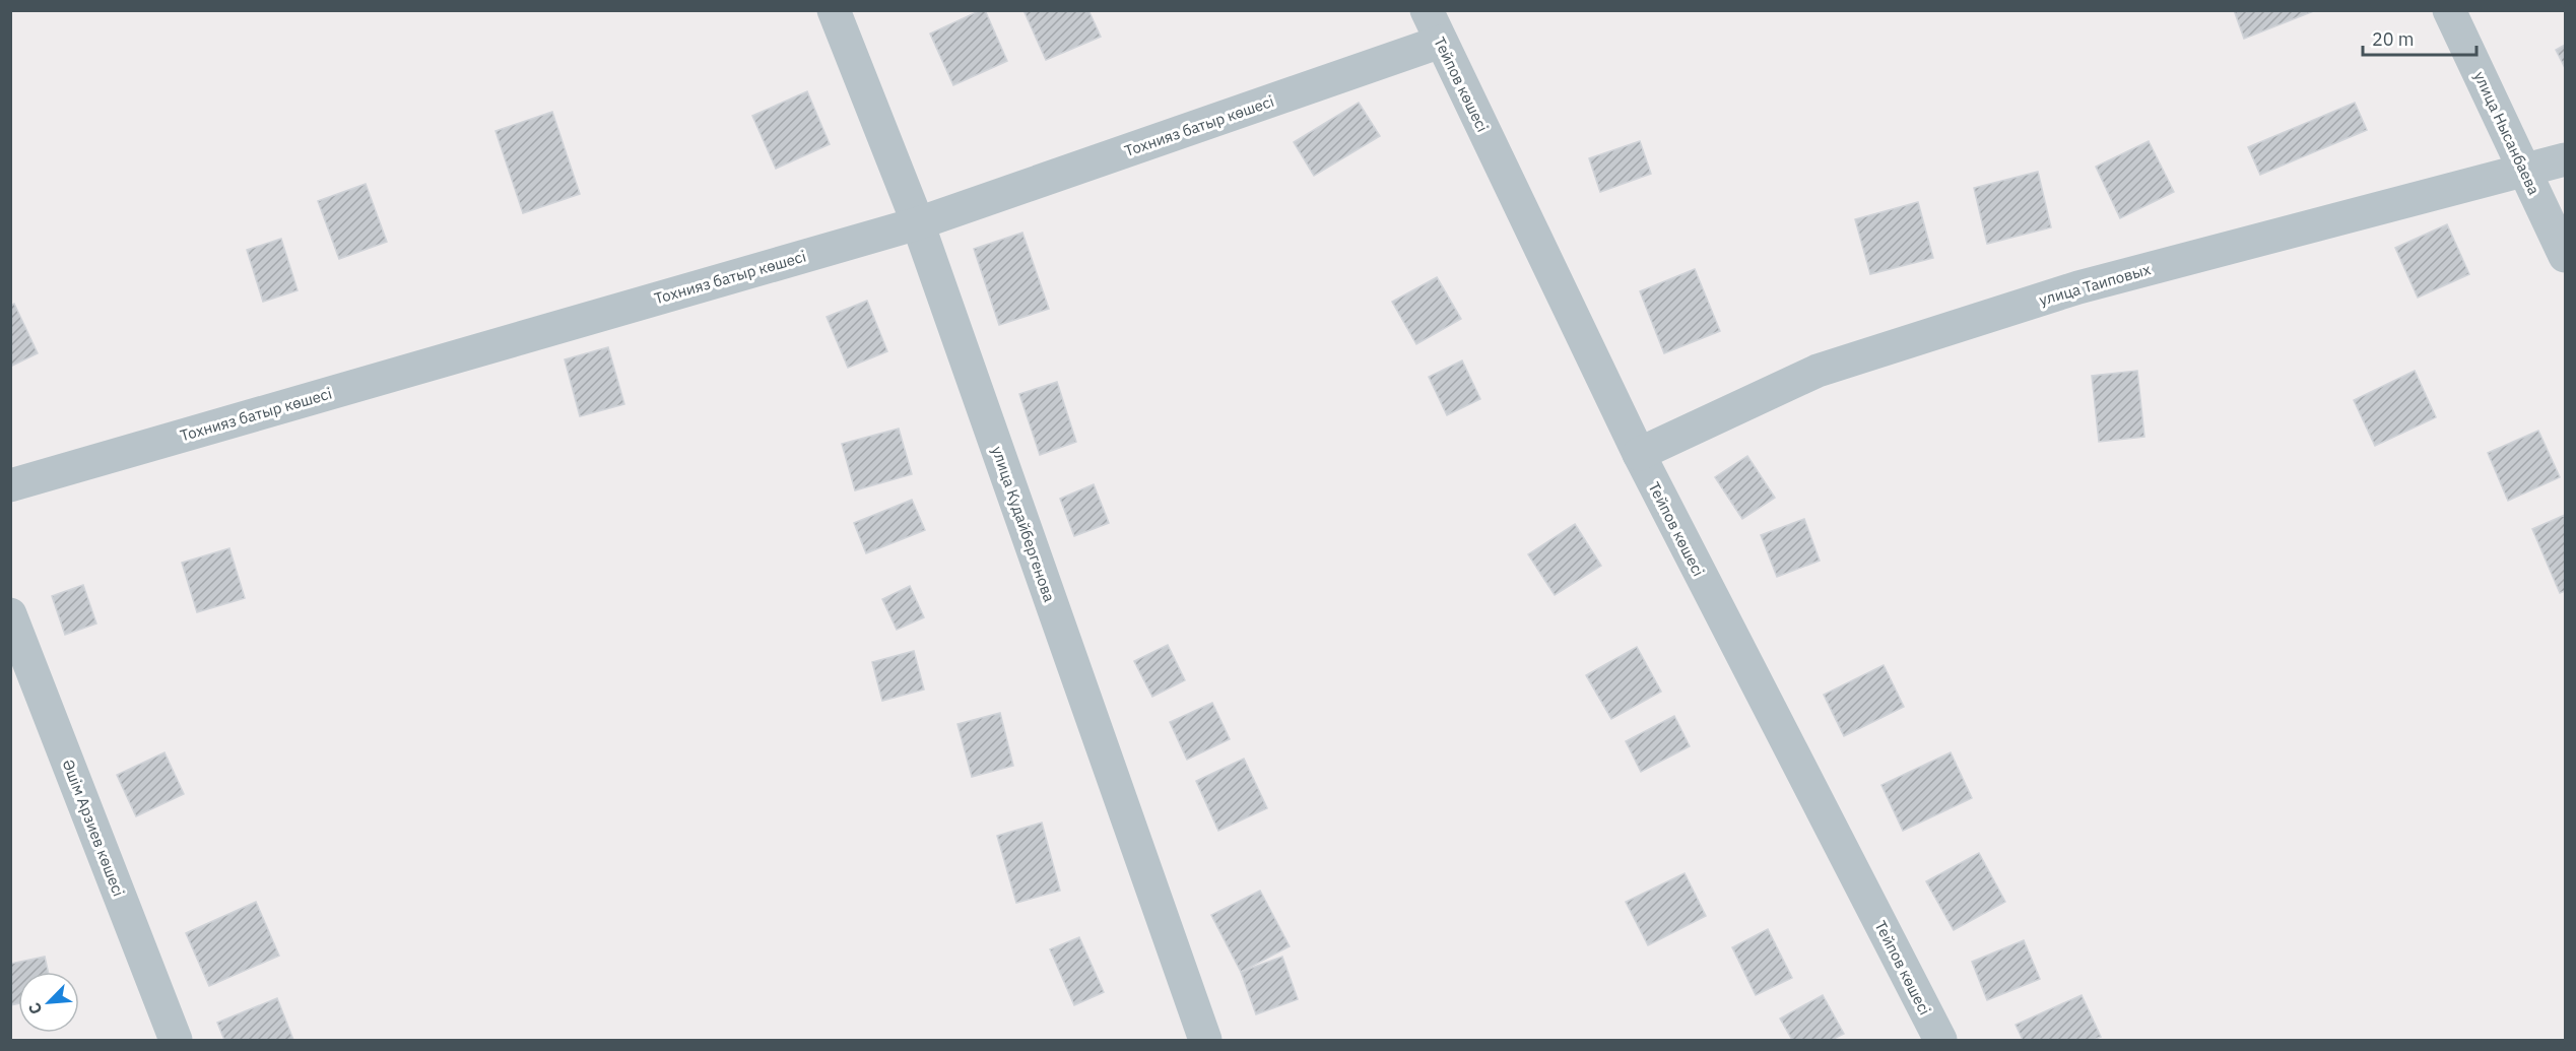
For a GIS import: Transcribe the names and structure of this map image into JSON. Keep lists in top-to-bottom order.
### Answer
{
  "streets": {
    "street": [
      "Тейпов көшесі",
      "Тохнияз батыр көшесі",
      "улица Нысанбаева",
      "улица Таиповых",
      "улица Кудайбергенова",
      "Әшім Арзиев көшесі"
    ]
  },
  "crossings": [
    ["Тейпов көшесі", "Тохнияз батыр көшесі"],
    ["Тейпов көшесі", "улица Таиповых"],
    ["Тохнияз батыр көшесі", "улица Кудайбергенова"],
    ["улица Нысанбаева", "улица Таиповых"]
  ],
  "scale_bar": "20 m",
  "north": "bottom left"
}
